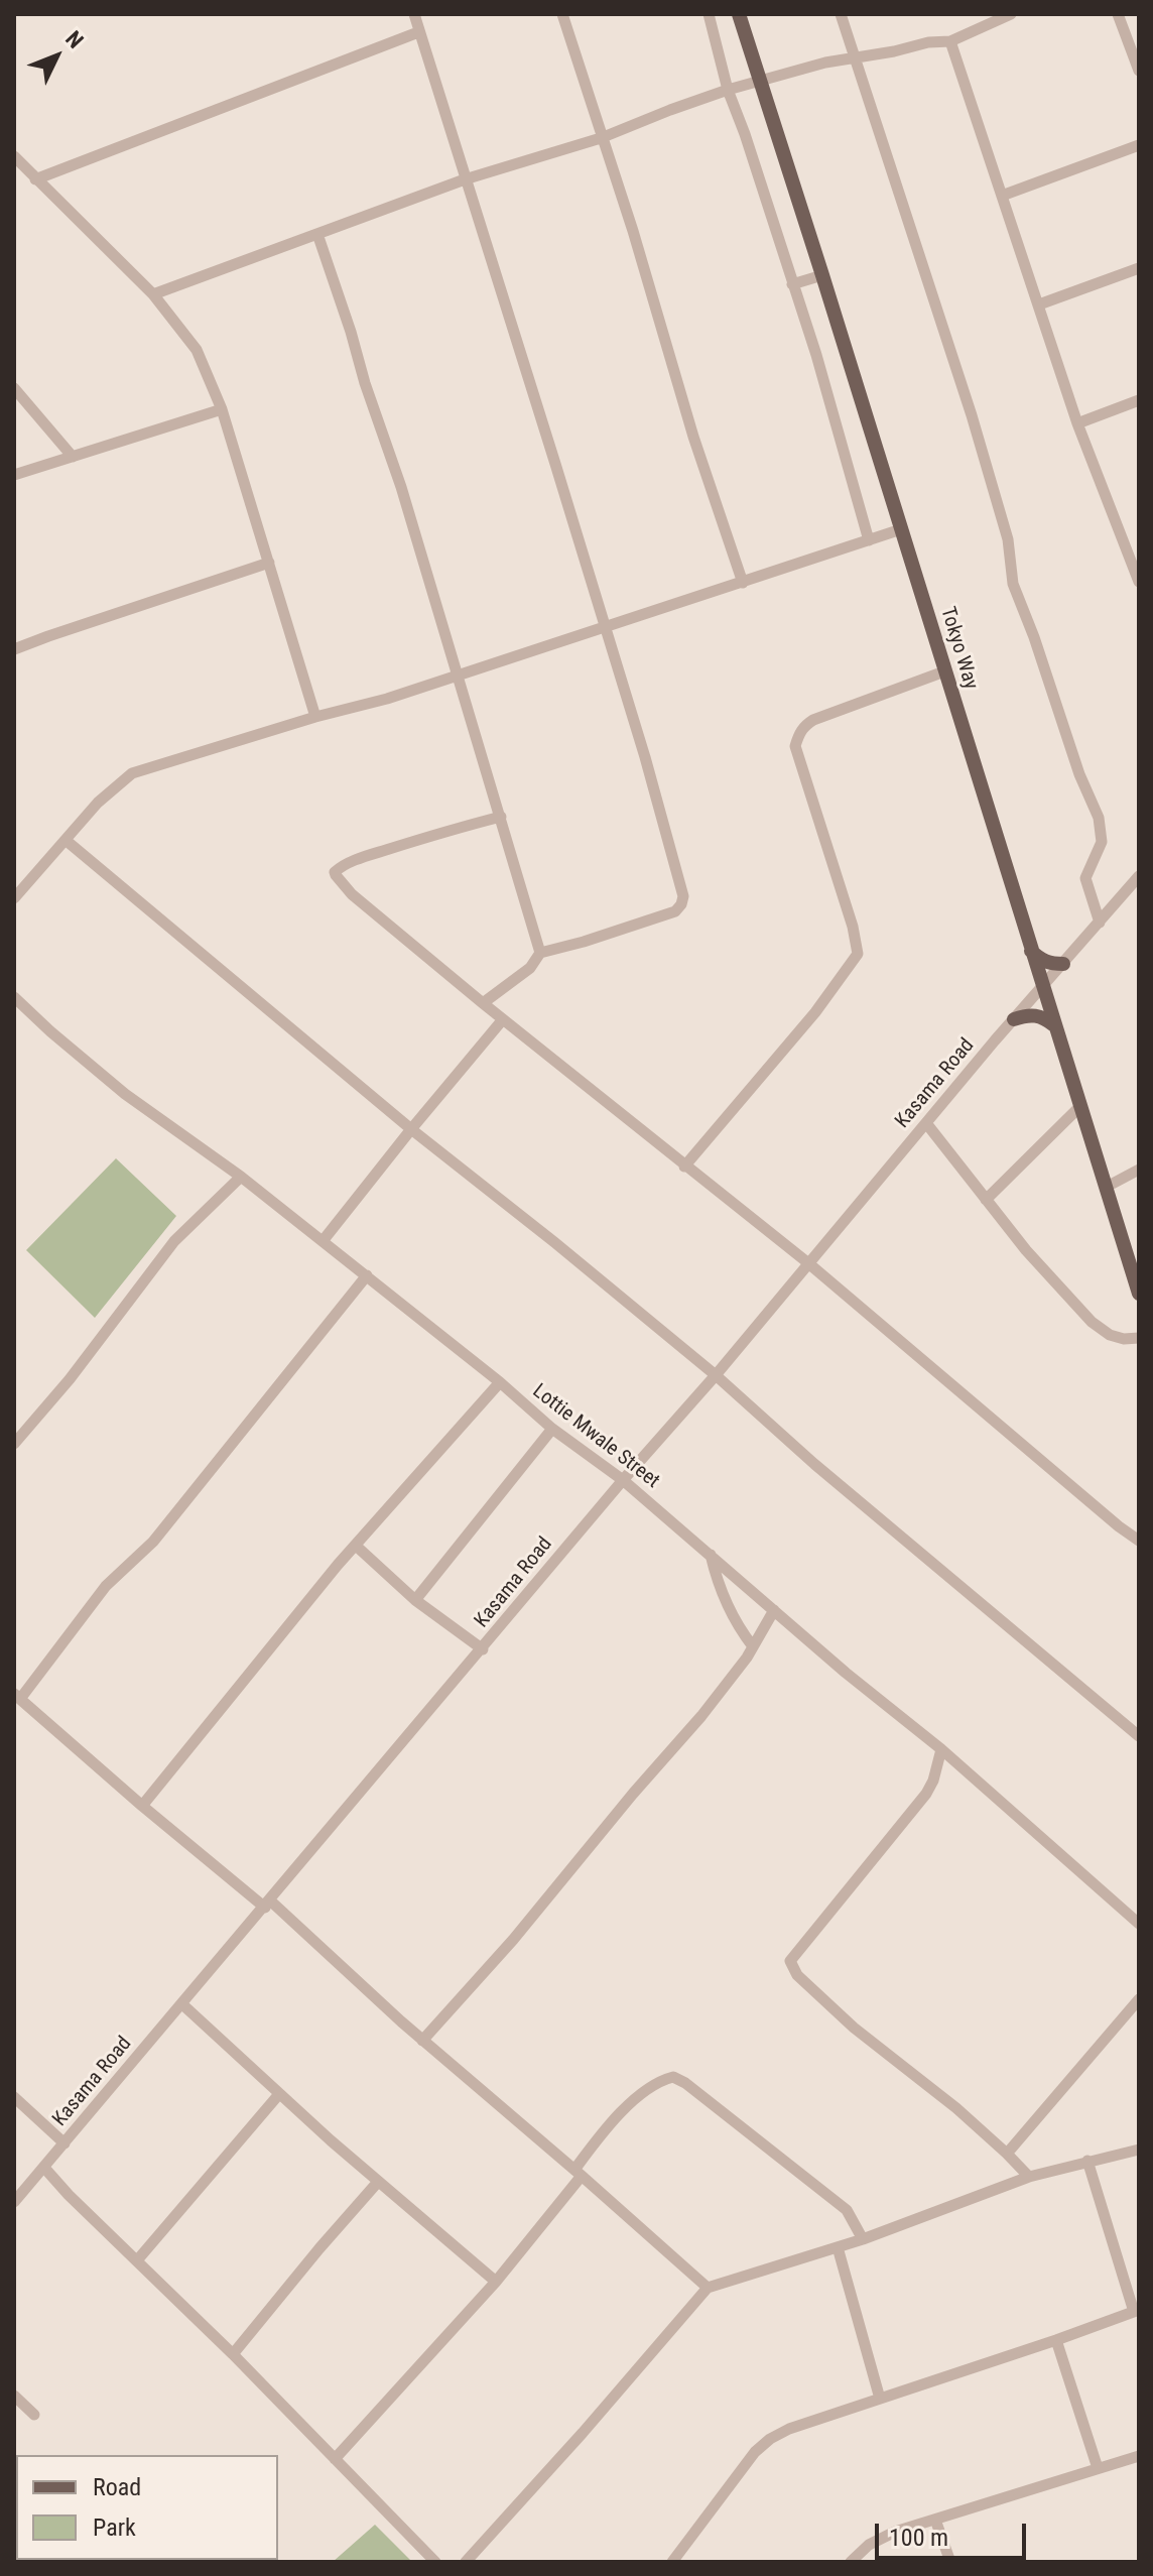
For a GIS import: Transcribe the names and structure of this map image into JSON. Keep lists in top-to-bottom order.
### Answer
{
  "streets": {
    "main road": ["Tokyo Way"],
    "street": ["Kasama Road", "Lottie Mwale Street"]
  },
  "crossings": [
    ["Tokyo Way", "Kasama Road"],
    ["Kasama Road", "Lottie Mwale Street"]
  ],
  "legend": ["Road", "Park"],
  "scale_bar": "100 m",
  "north": "top right"
}
